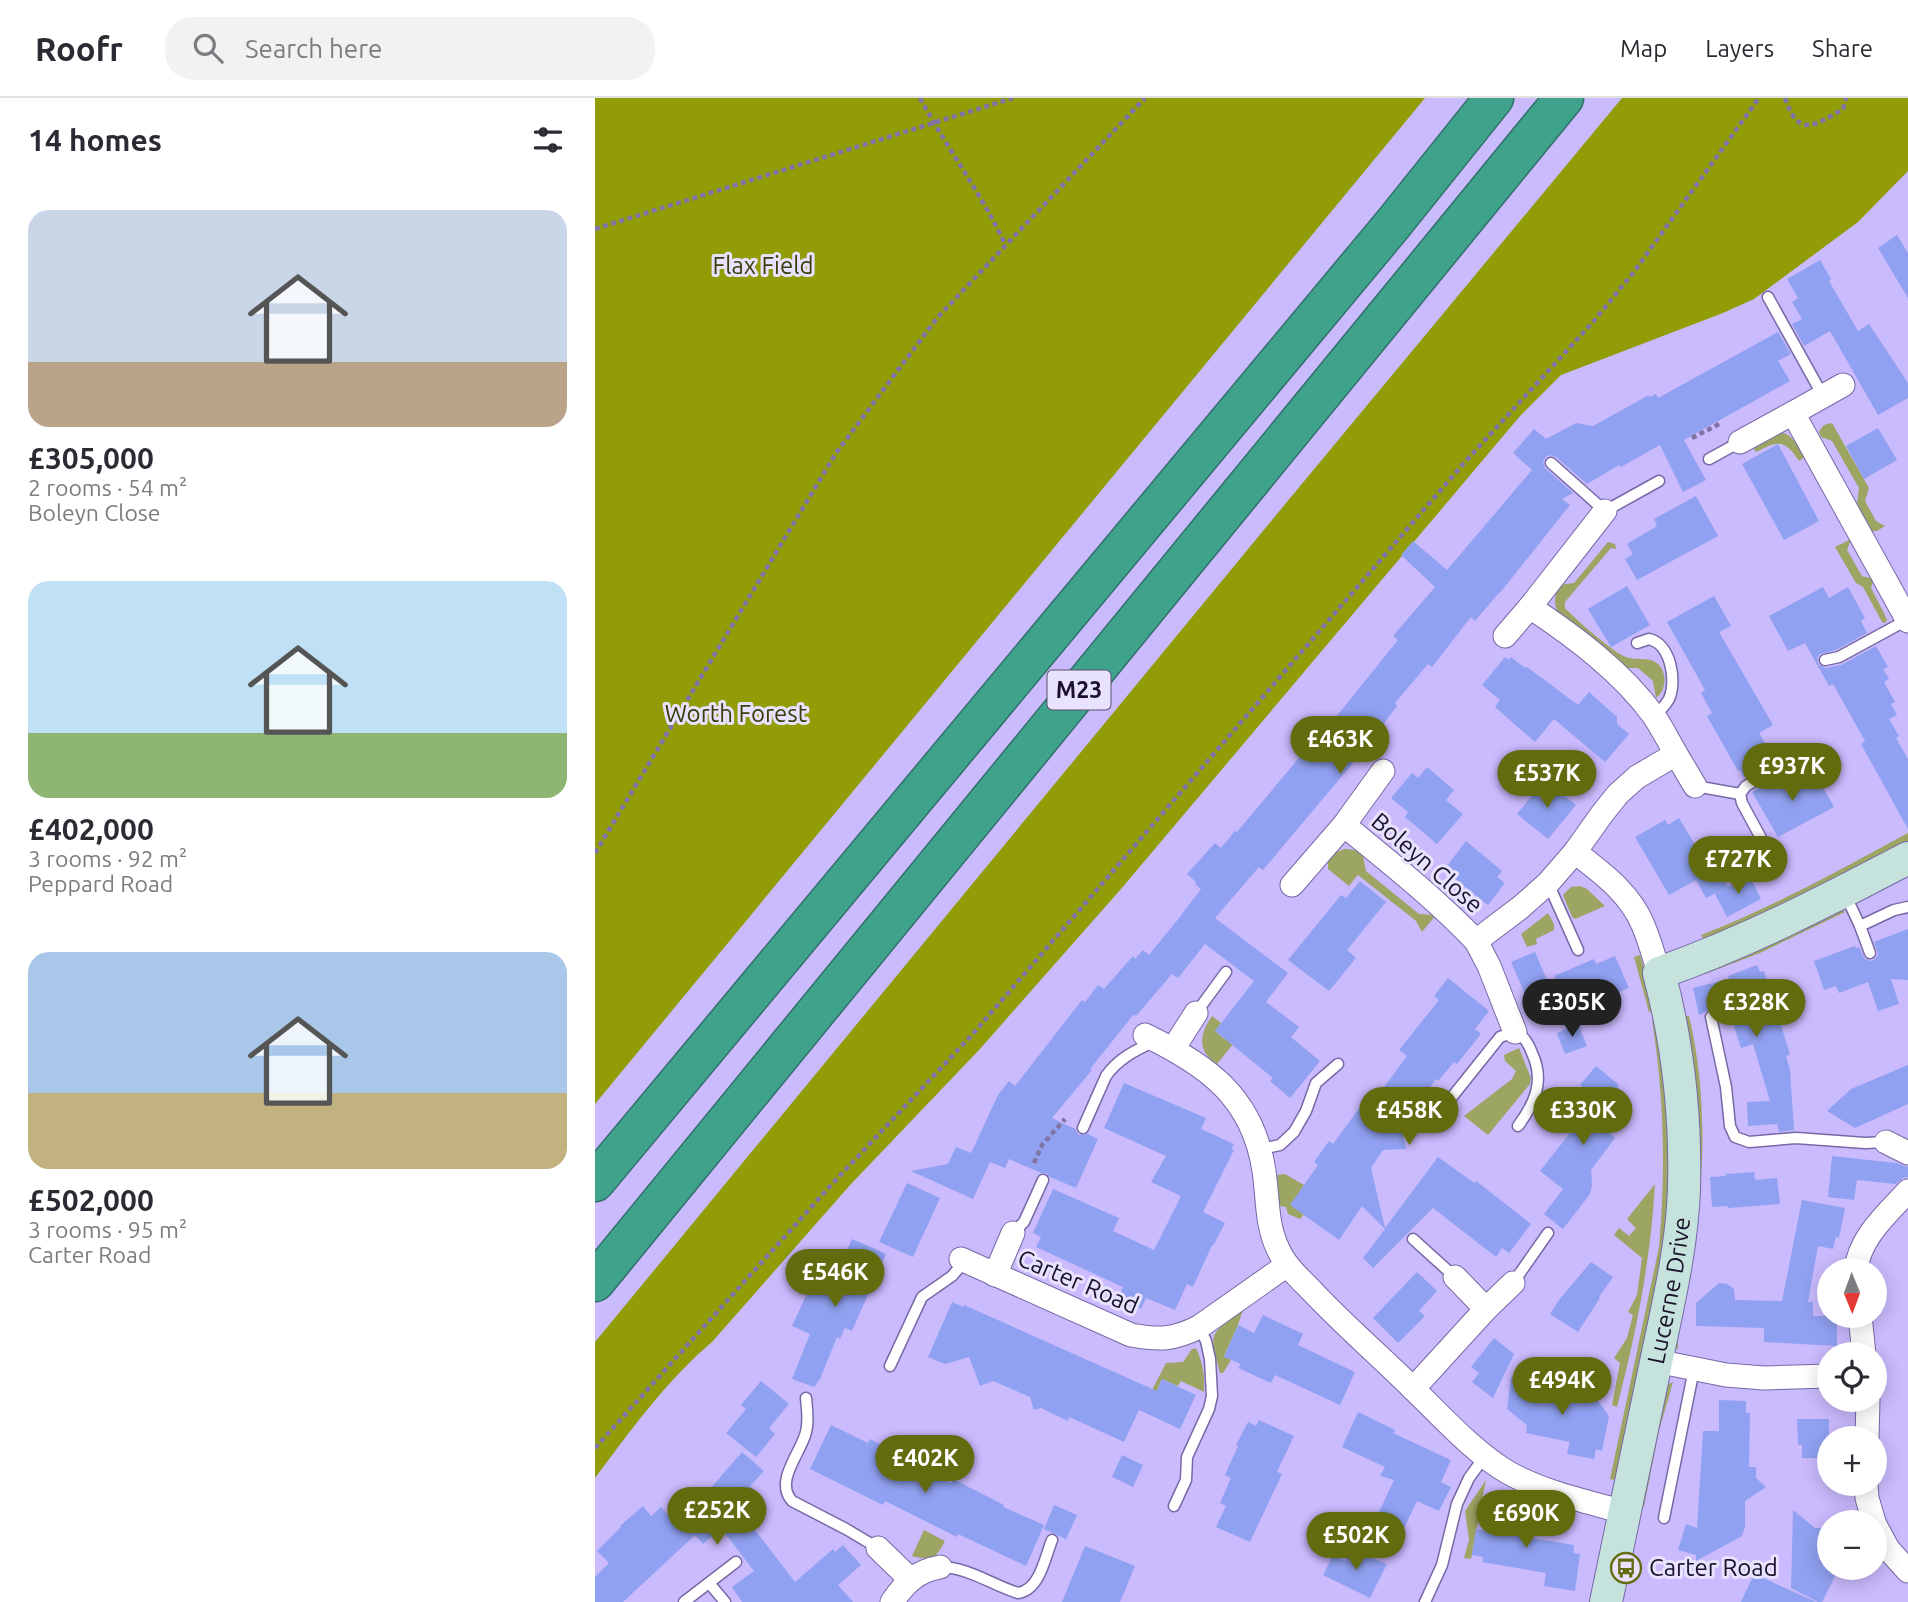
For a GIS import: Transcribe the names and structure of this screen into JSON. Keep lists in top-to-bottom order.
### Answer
{
  "streets": {
    "highway": ["M23"],
    "street": ["Boleyn Close", "Carter Road", "Lucerne Drive"]
  },
  "parks": ["Flax Field", "Worth Forest"],
  "places": {
    "bus stop": ["Carter Road"]
  },
  "north": "bottom",
  "page": {
    "header": "Roofr",
    "search": "Search here",
    "nav": ["Map", "Layers", "Share"],
    "heading": "14 homes",
    "list": [
      {
        "name": "£305,000",
        "note": "2 rooms · 54 m² · Boleyn Close"
      },
      {
        "name": "£402,000",
        "note": "3 rooms · 92 m² · Peppard Road"
      },
      {
        "name": "£502,000",
        "note": "3 rooms · 95 m² · Carter Road"
      }
    ],
    "price": [
      "£463K",
      "£937K",
      "£537K",
      "£727K",
      "£305K",
      "£328K",
      "£458K",
      "£330K",
      "£546K",
      "£494K",
      "£402K",
      "£252K",
      "£690K",
      "£502K"
    ],
    "map_buttons": ["+", "−"]
  }
}
